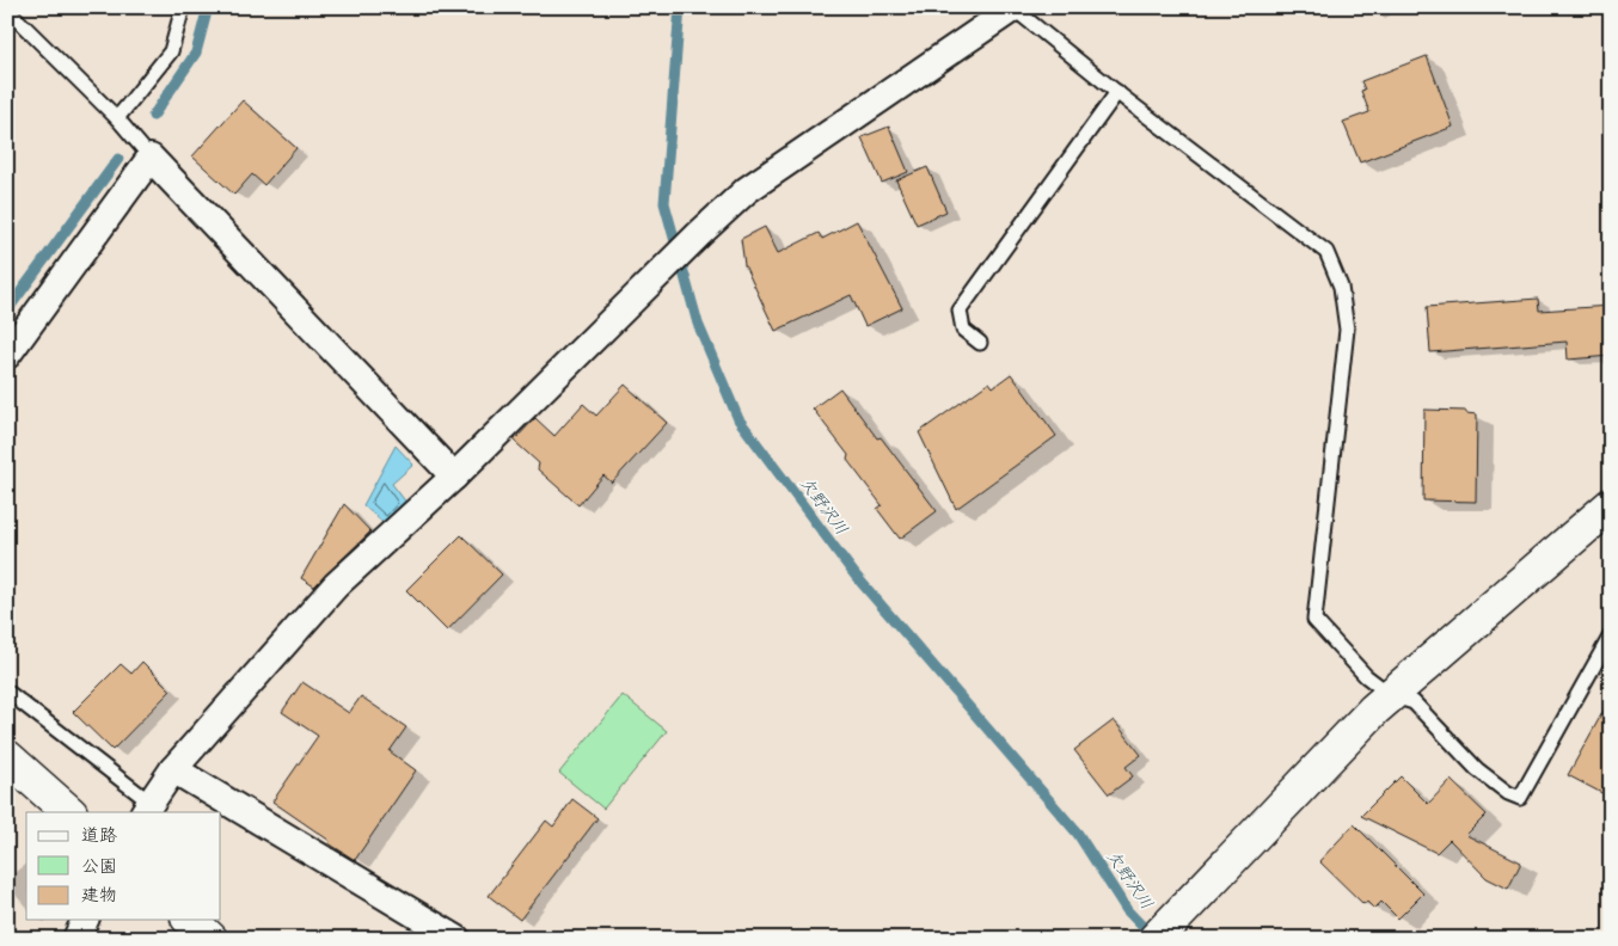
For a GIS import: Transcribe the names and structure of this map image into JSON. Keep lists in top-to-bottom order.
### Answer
{
  "water": ["欠野沢川"],
  "legend": ["道路", "公園", "建物"]
}
